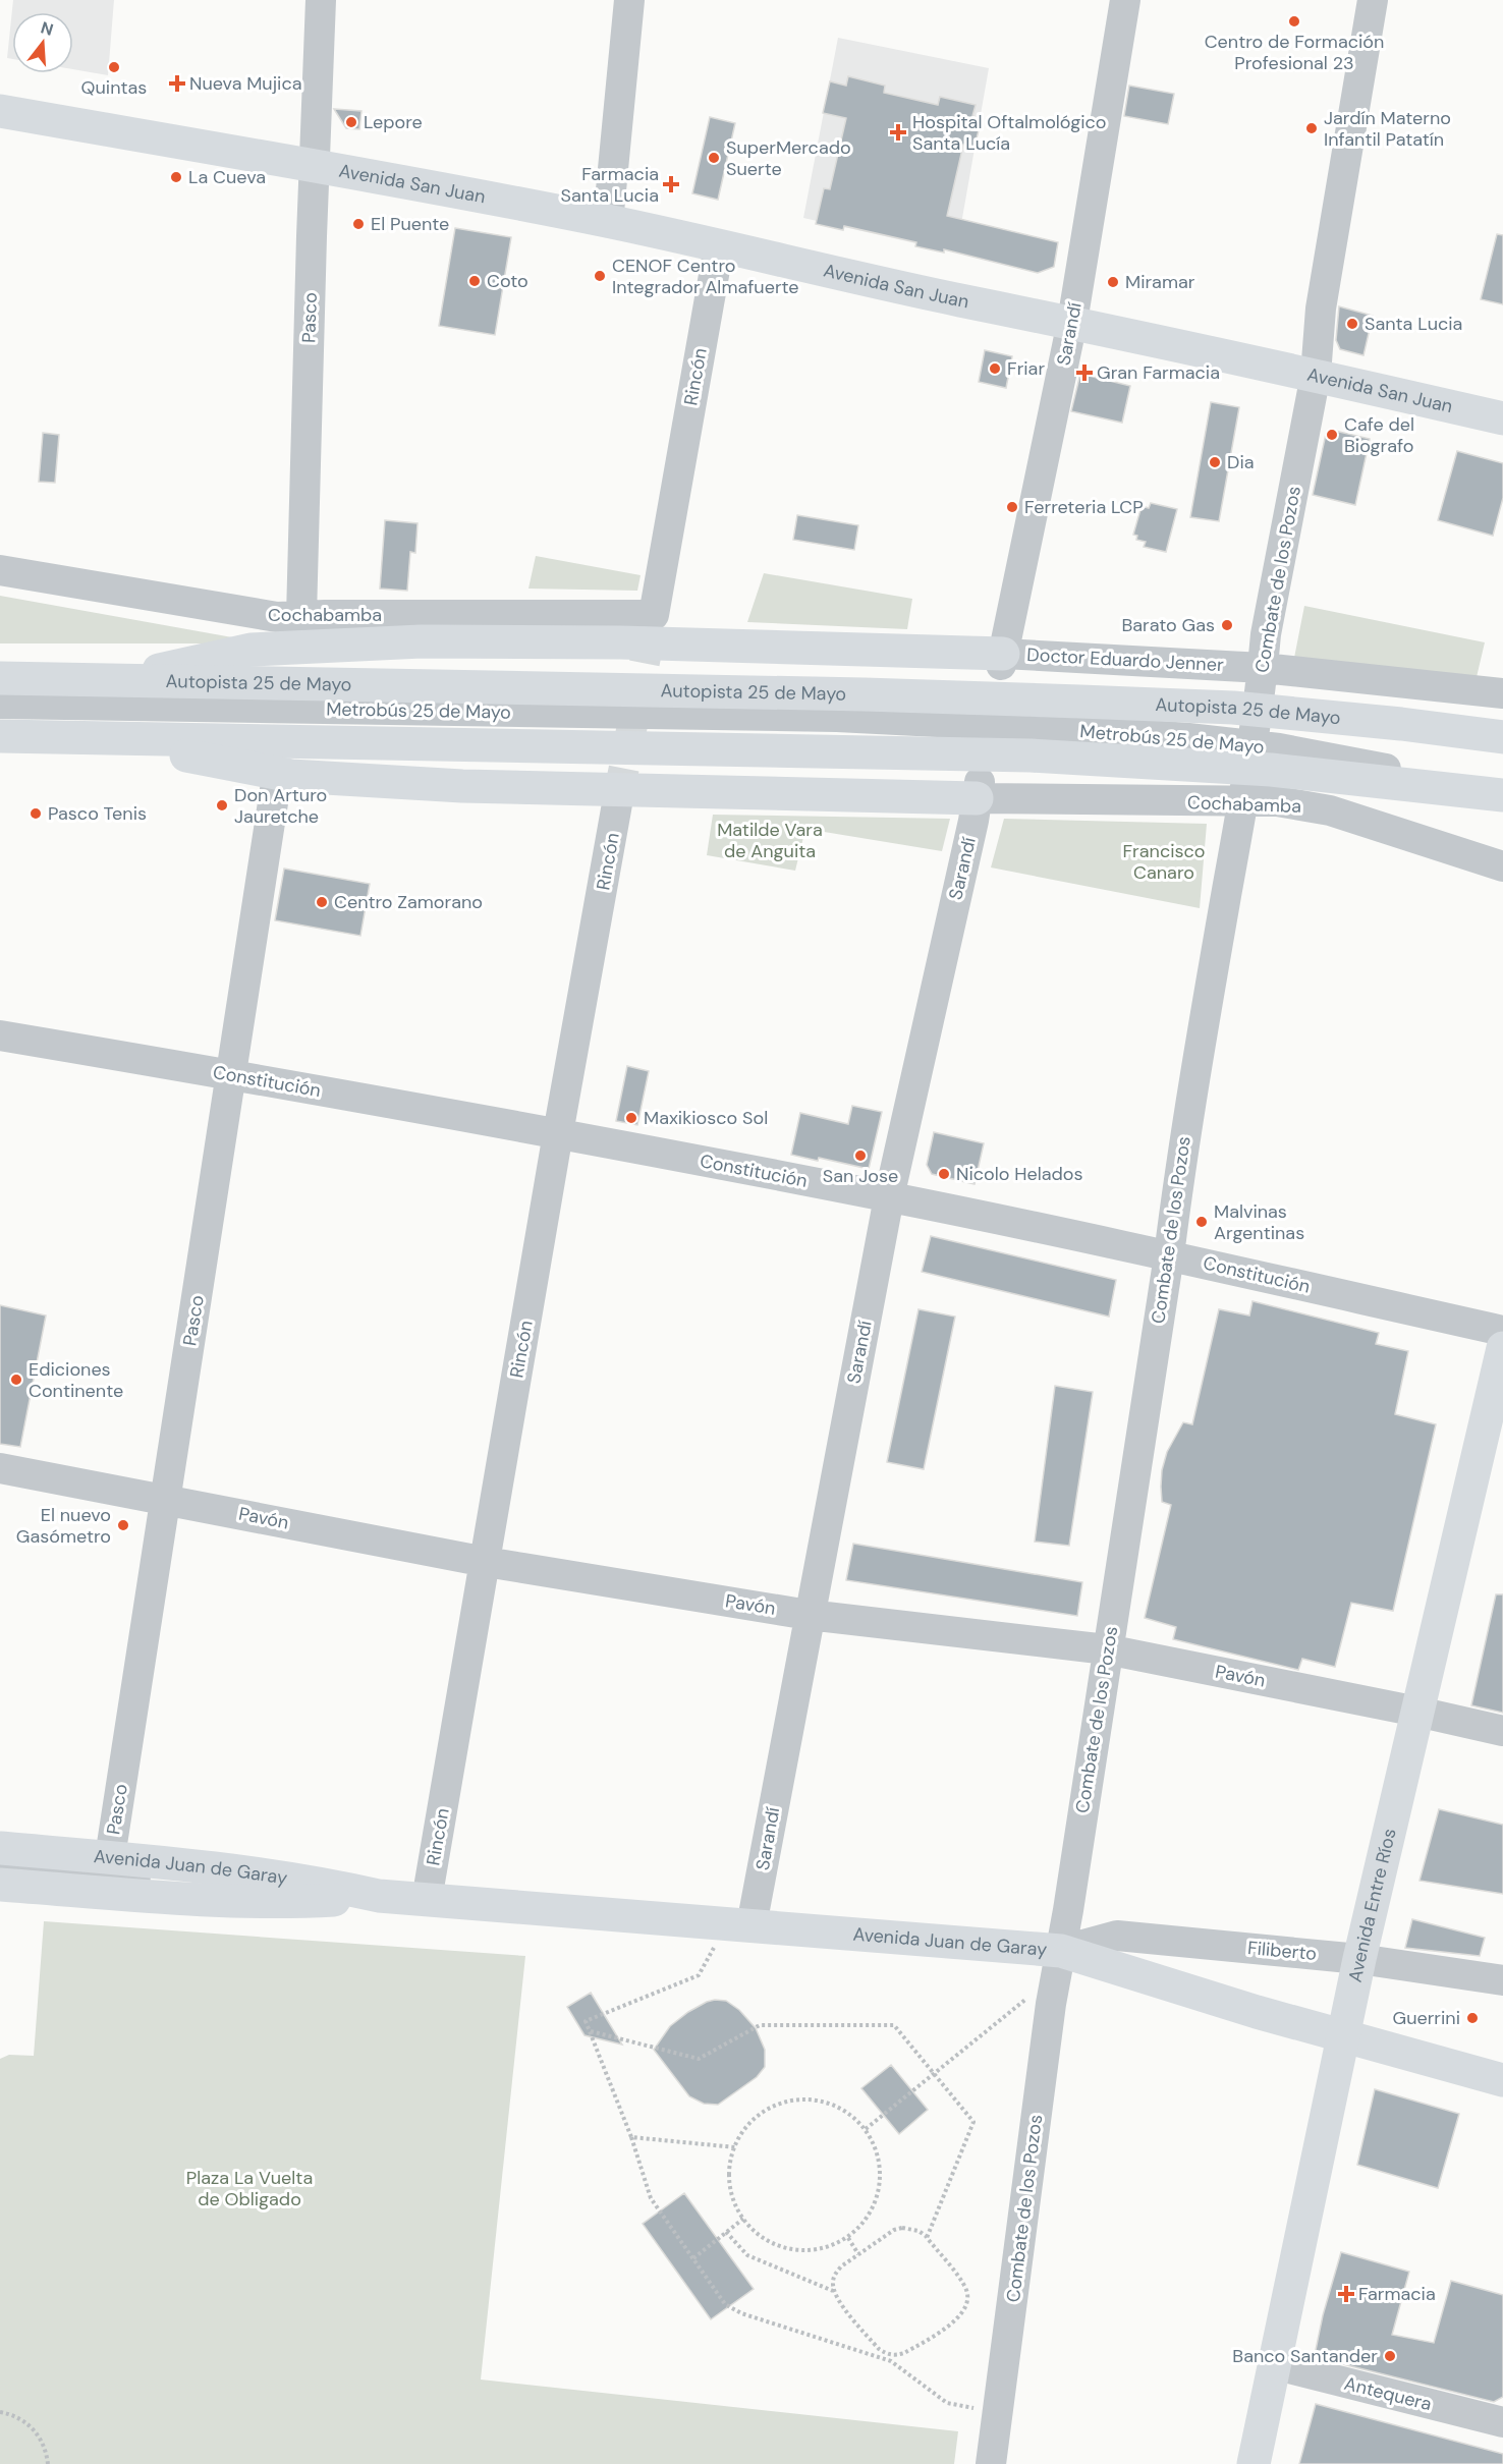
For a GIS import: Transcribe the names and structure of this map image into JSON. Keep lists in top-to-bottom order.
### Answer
{
  "streets": {
    "main road": [
      "Avenida San Juan",
      "Autopista 25 de Mayo",
      "Avenida Juan de Garay",
      "Avenida Entre Ríos"
    ],
    "street": [
      "Pasco",
      "Sarandí",
      "Rincón",
      "Combate de los Pozos",
      "Cochabamba",
      "Doctor Eduardo Jenner",
      "Metrobús 25 de Mayo",
      "Constitución",
      "Pavón",
      "Filiberto",
      "Antequera"
    ]
  },
  "crossings": [
    ["Avenida San Juan", "Pasco"],
    ["Avenida San Juan", "Sarandí"],
    ["Avenida San Juan", "Rincón"],
    ["Avenida San Juan", "Combate de los Pozos"],
    ["Pasco", "Cochabamba"],
    ["Pasco", "Constitución"],
    ["Pasco", "Pavón"],
    ["Pasco", "Avenida Juan de Garay"],
    ["Sarandí", "Cochabamba"],
    ["Sarandí", "Doctor Eduardo Jenner"],
    ["Sarandí", "Constitución"],
    ["Sarandí", "Pavón"],
    ["Sarandí", "Avenida Juan de Garay"],
    ["Rincón", "Cochabamba"],
    ["Rincón", "Constitución"],
    ["Rincón", "Pavón"],
    ["Rincón", "Avenida Juan de Garay"],
    ["Combate de los Pozos", "Cochabamba"],
    ["Combate de los Pozos", "Doctor Eduardo Jenner"],
    ["Combate de los Pozos", "Constitución"],
    ["Combate de los Pozos", "Pavón"],
    ["Combate de los Pozos", "Avenida Juan de Garay"],
    ["Combate de los Pozos", "Filiberto"],
    ["Autopista 25 de Mayo", "Metrobús 25 de Mayo"],
    ["Pavón", "Avenida Entre Ríos"],
    ["Avenida Juan de Garay", "Avenida Entre Ríos"],
    ["Avenida Juan de Garay", "Filiberto"],
    ["Avenida Entre Ríos", "Filiberto"],
    ["Avenida Entre Ríos", "Antequera"]
  ],
  "parks": ["Matilde Vara de Anguita", "Francisco Canaro", "Plaza La Vuelta de Obligado"],
  "places": {
    "other": [
      "Centro de Formación Profesional 23",
      "Quintas",
      "Lepore",
      "Jardín Materno Infantil Patatín",
      "SuperMercado Suerte",
      "La Cueva",
      "El Puente",
      "CENOF Centro Integrador Almafuerte",
      "Coto",
      "Miramar",
      "Santa Lucia",
      "Friar",
      "Cafe del Biografo",
      "Dia",
      "Ferreteria LCP",
      "Barato Gas",
      "Don Arturo Jauretche",
      "Pasco Tenis",
      "Centro Zamorano",
      "Maxikiosco Sol",
      "San Jose",
      "Nicolo Helados",
      "Malvinas Argentinas",
      "Ediciones Continente",
      "El nuevo Gasómetro",
      "Guerrini",
      "Banco Santander"
    ],
    "health": [
      "Nueva Mujica",
      "Hospital Oftalmológico Santa Lucía",
      "Farmacia Santa Lucia",
      "Gran Farmacia",
      "Farmacia"
    ]
  },
  "north": "top"
}
